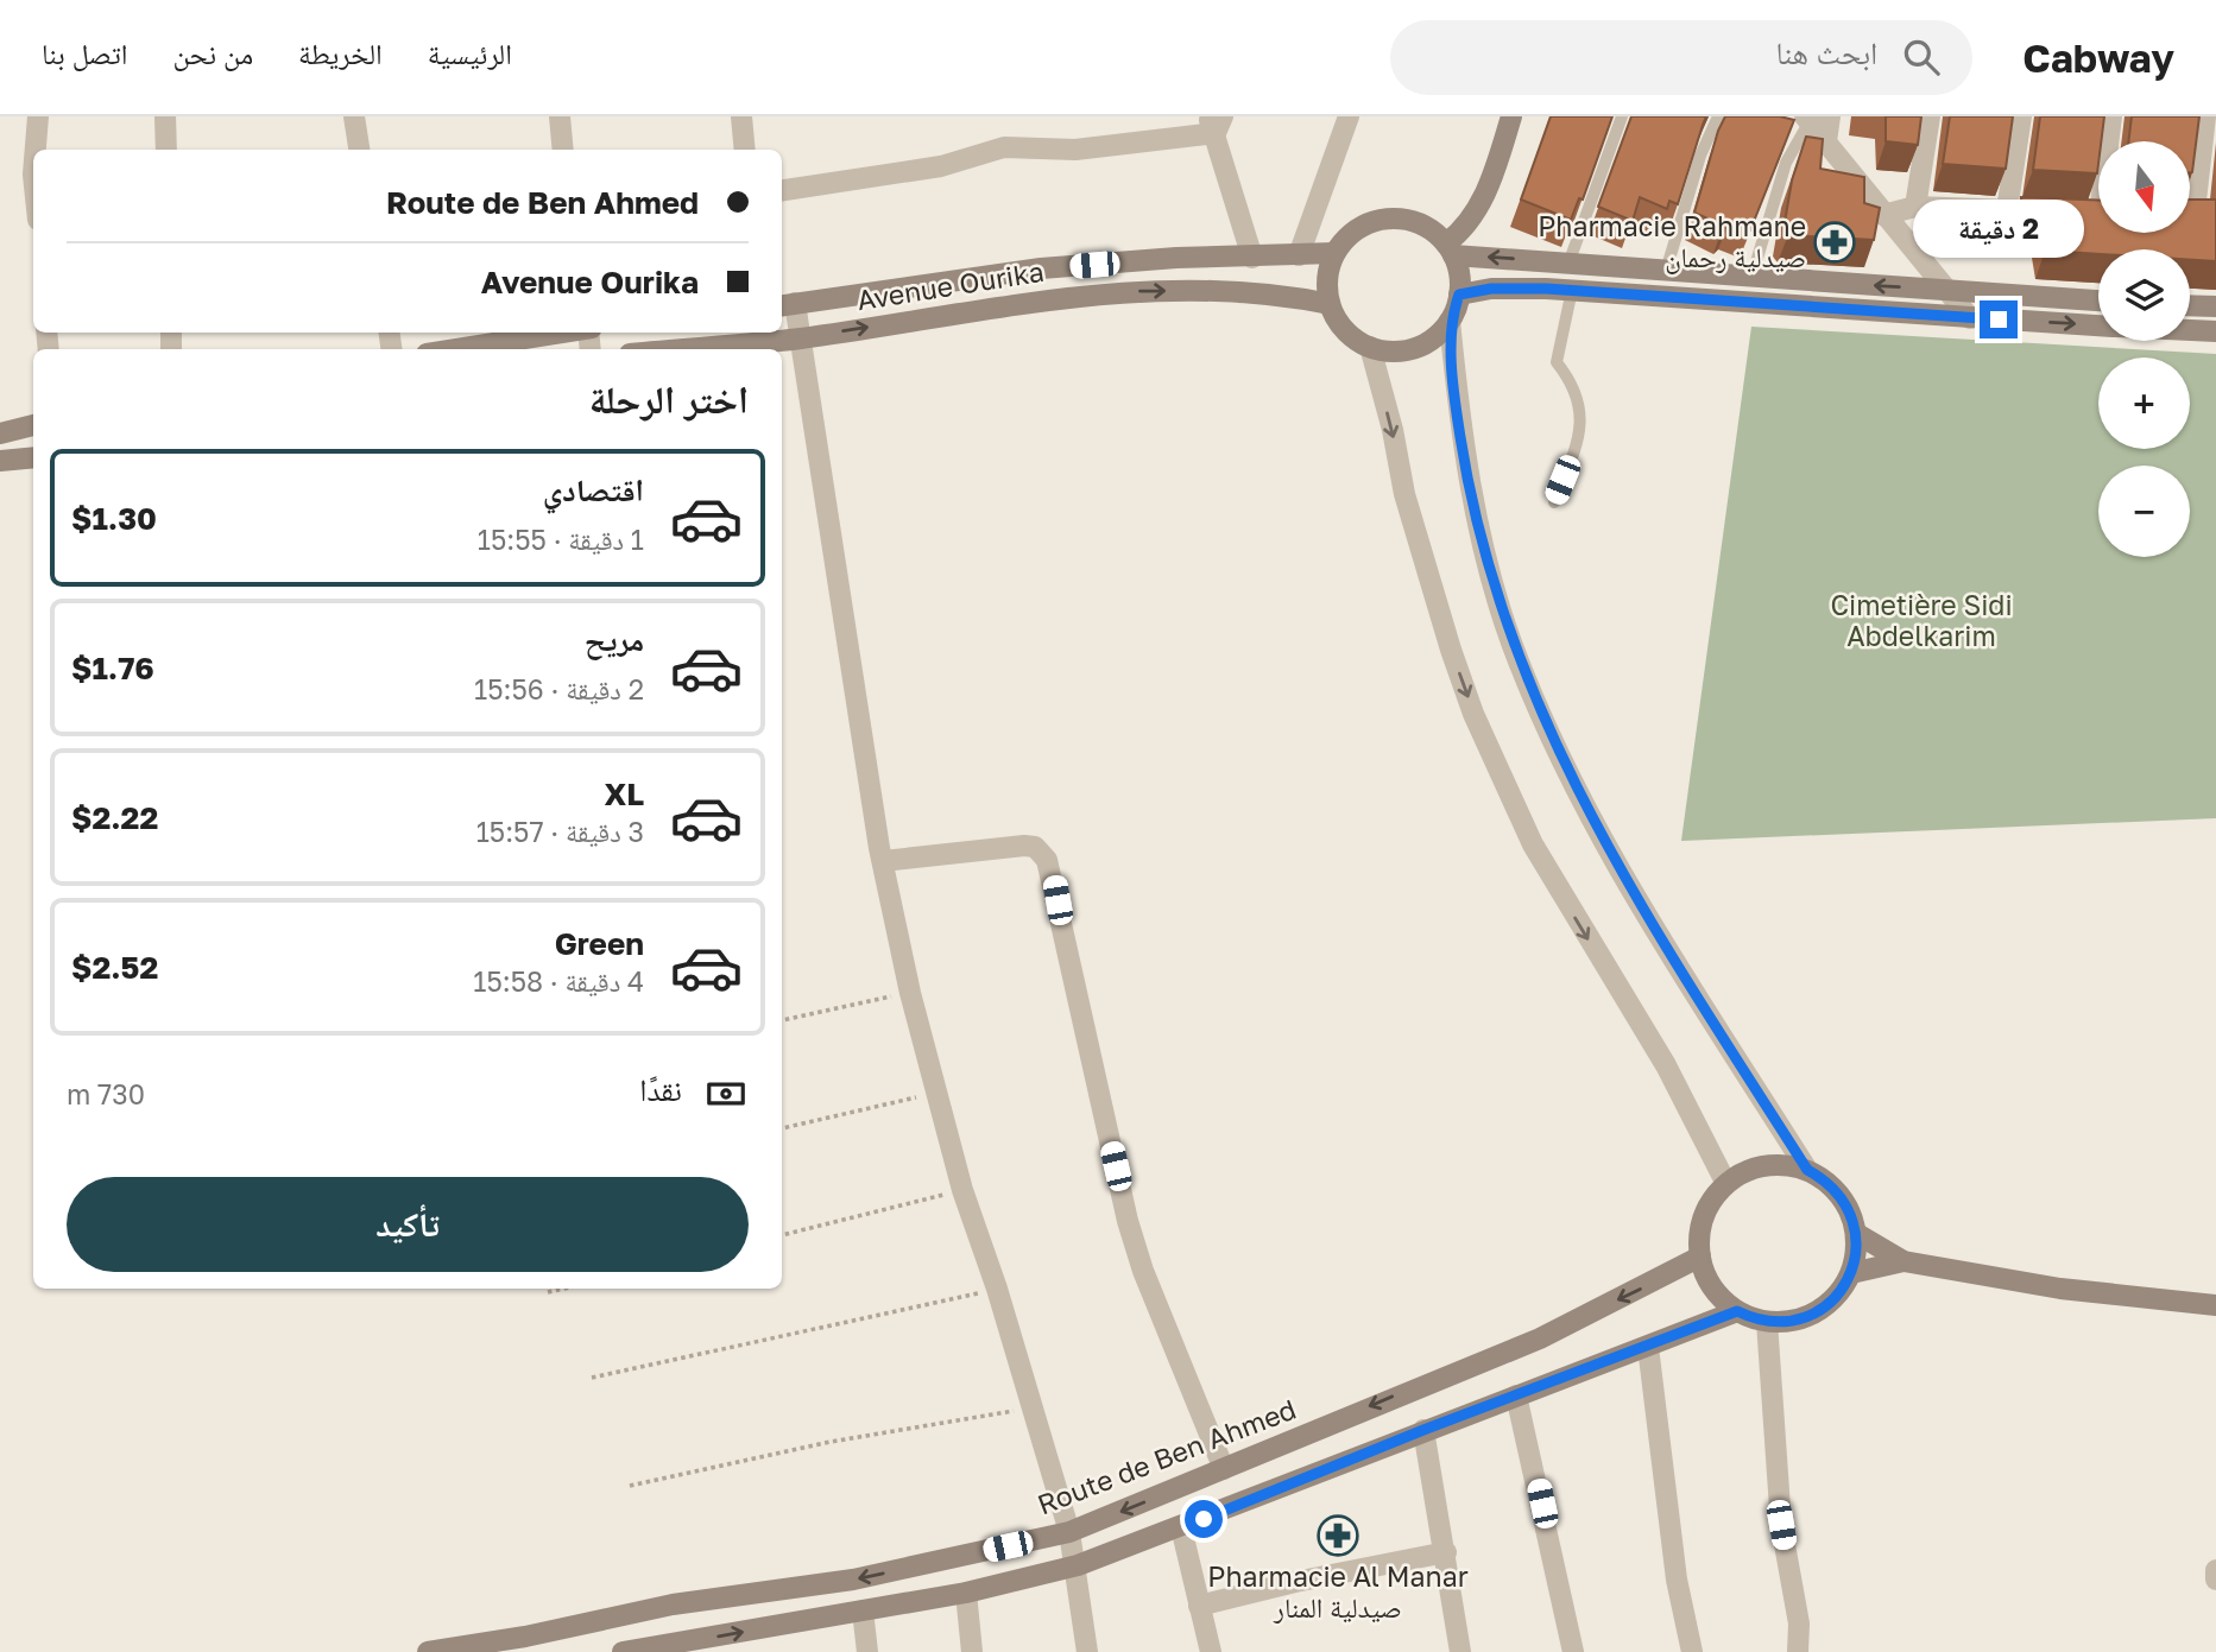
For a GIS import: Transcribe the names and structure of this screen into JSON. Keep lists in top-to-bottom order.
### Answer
{
  "streets": {
    "street": ["Avenue Ourika", "Route de Ben Ahmed"]
  },
  "parks": ["Cimetière Sidi Abdelkarim"],
  "places": {
    "pharmacy": ["Pharmacie Rahmane صيدلية رحمان", "Pharmacie Al Manar صيدلية المنار"]
  },
  "north": "bottom",
  "page": {
    "header": "Cabway",
    "search": "ابحث هنا",
    "nav": [
      "الرئيسية",
      "الخريطة",
      "من نحن",
      "اتصل بنا"
    ],
    "map_buttons": ["+", "−"],
    "banner": ["Route de Ben Ahmed", "Avenue Ourika"],
    "bubble": "2 دقيقة",
    "heading": "اختر الرحلة",
    "list": [
      {
        "name": "اقتصادي",
        "note": "1 دقيقة · 15:55",
        "value": "$1.30"
      },
      {
        "name": "مريح",
        "note": "2 دقيقة · 15:56",
        "value": "$1.76"
      },
      {
        "name": "XL",
        "note": "3 دقيقة · 15:57",
        "value": "$2.22"
      },
      {
        "name": "Green",
        "note": "4 دقيقة · 15:58",
        "value": "$2.52"
      }
    ],
    "pay": ["نقدًا", "730 m"],
    "buttons": "تأكيد"
  }
}
